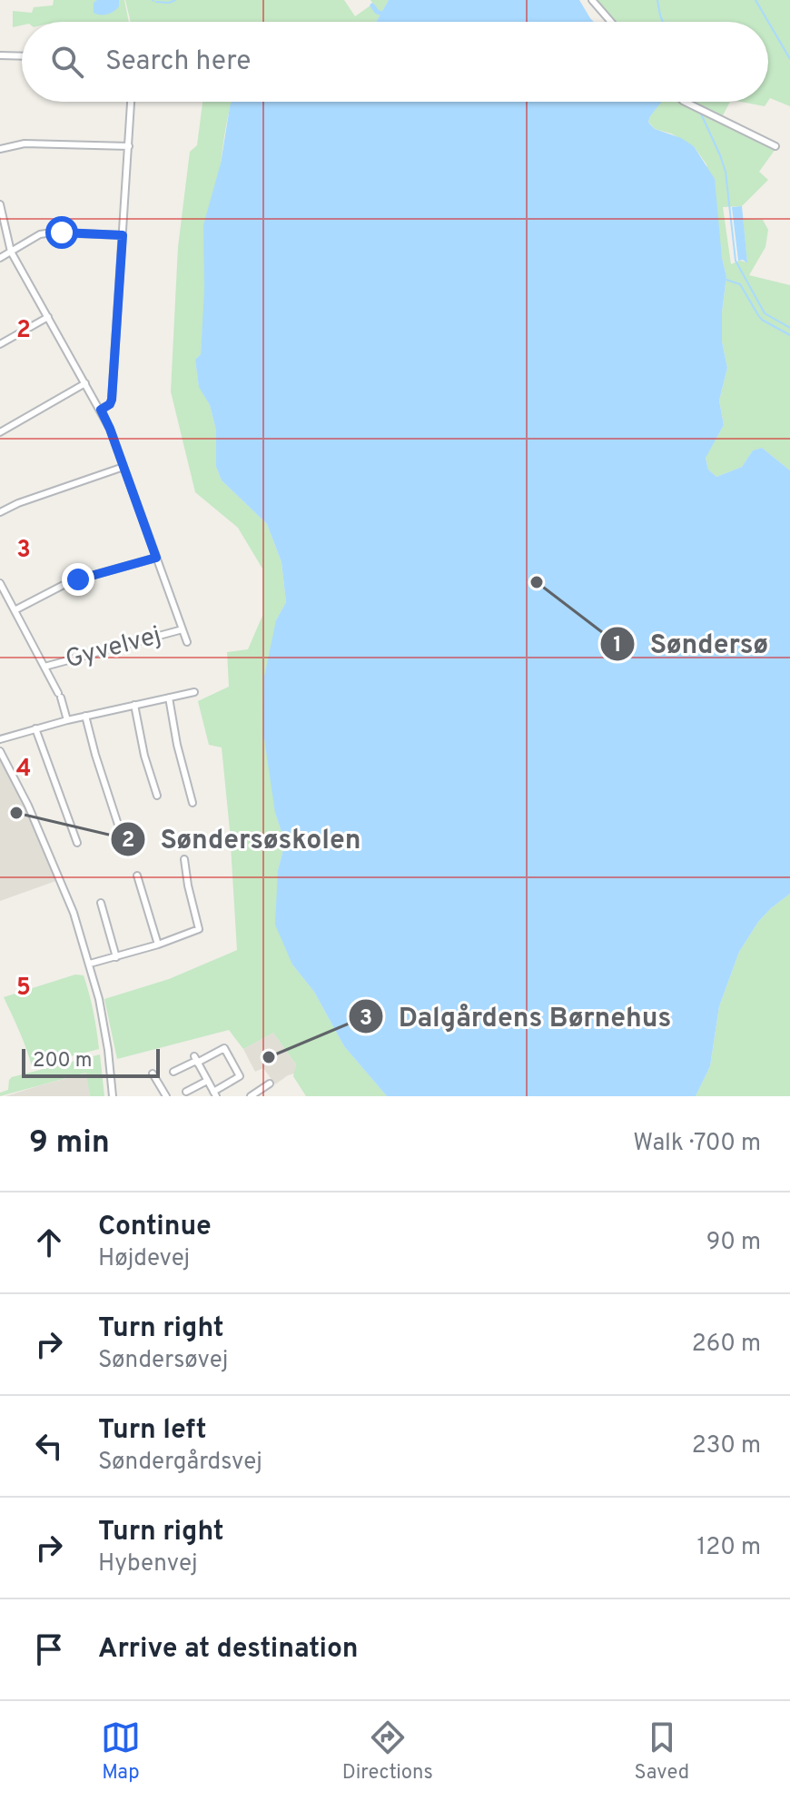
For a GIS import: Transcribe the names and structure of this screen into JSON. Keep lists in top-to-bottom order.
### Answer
{
  "streets": {
    "street": ["Gyvelvej"]
  },
  "places": ["Søndersø", "Søndersøskolen", "Dalgårdens Børnehus"],
  "scale_bar": "200 m",
  "page": {
    "search": "Search here",
    "scale": "200 m",
    "heading": ["9 min", "Walk · 700 m"],
    "list": [
      ["Continue", "Højdevej", "90 m"],
      ["Turn right", "Søndersøvej", "260 m"],
      ["Turn left", "Søndergårdsvej", "230 m"],
      ["Turn right", "Hybenvej", "120 m"],
      "Arrive at destination"
    ],
    "nav": ["Map", "Directions", "Saved"]
  },
  "grid": {
    "rows": [
      "2",
      "3",
      "4",
      "5"
    ]
  }
}
